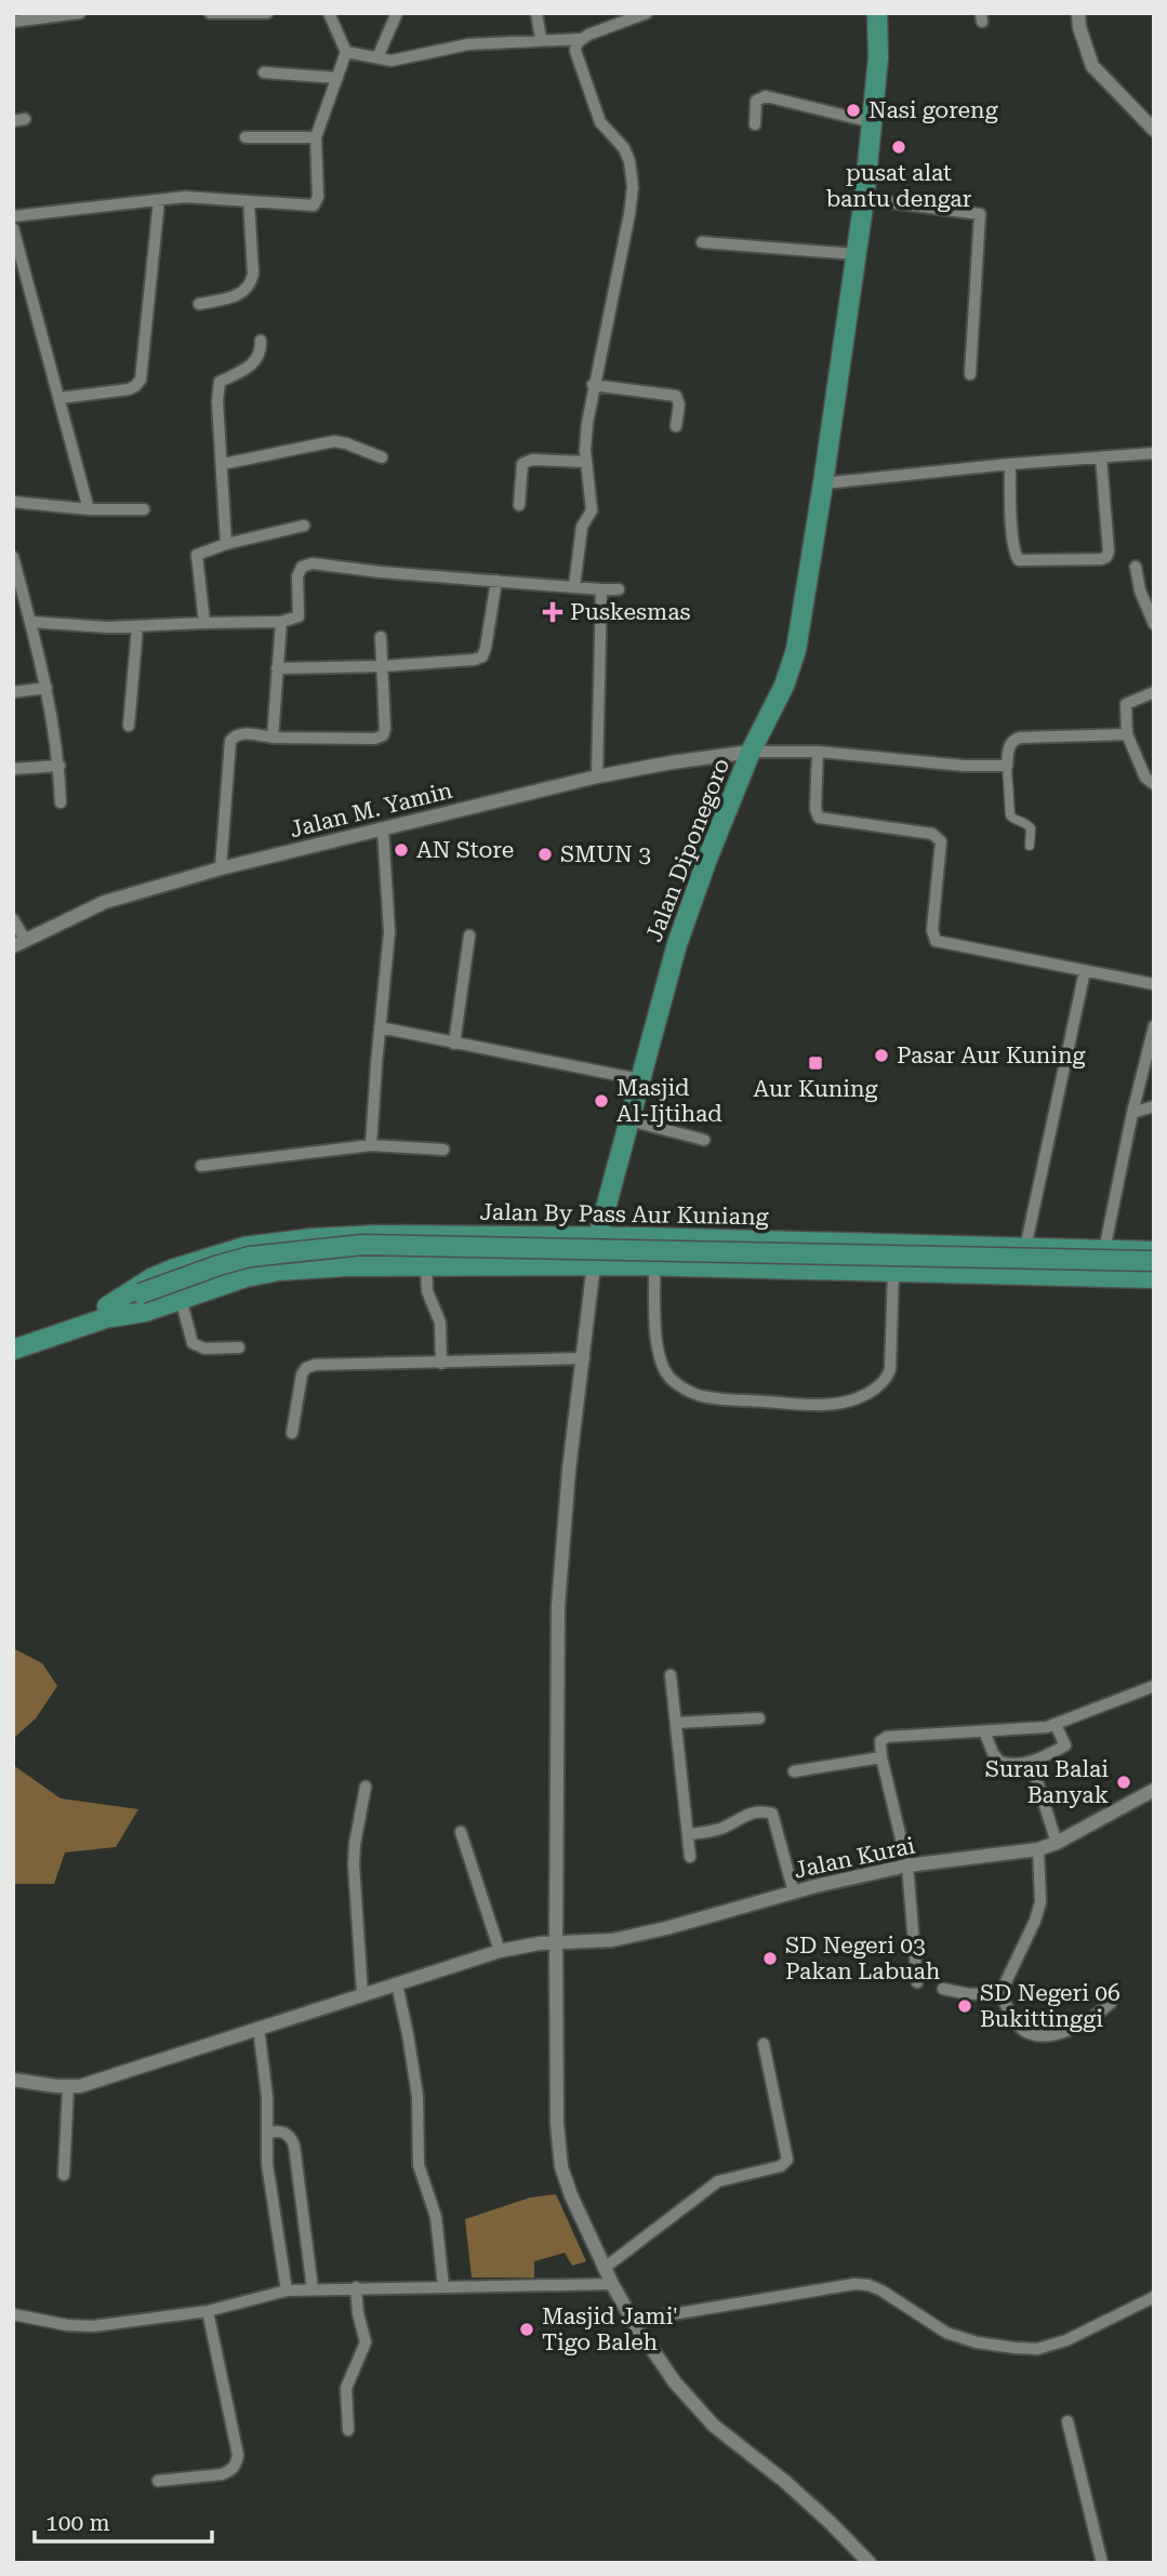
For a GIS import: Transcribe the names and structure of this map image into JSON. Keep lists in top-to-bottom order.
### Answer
{
  "streets": {
    "highway": ["Jalan Diponegoro", "Jalan By Pass Aur Kuniang"],
    "street": ["Jalan M. Yamin", "Jalan Kurai"]
  },
  "crossings": [
    ["Jalan M. Yamin", "Jalan Diponegoro"],
    ["Jalan Diponegoro", "Jalan By Pass Aur Kuniang"]
  ],
  "places": {
    "other": [
      "Nasi goreng",
      "pusat alat bantu dengar",
      "AN Store",
      "SMUN 3",
      "Pasar Aur Kuning",
      "Masjid Al-Ijtihad",
      "Surau Balai Banyak",
      "SD Negeri 03 Pakan Labuah",
      "SD Negeri 06 Bukittinggi",
      "Masjid Jami' Tigo Baleh"
    ],
    "health": ["Puskesmas"],
    "transit": ["Aur Kuning"]
  },
  "scale_bar": "100 m"
}
